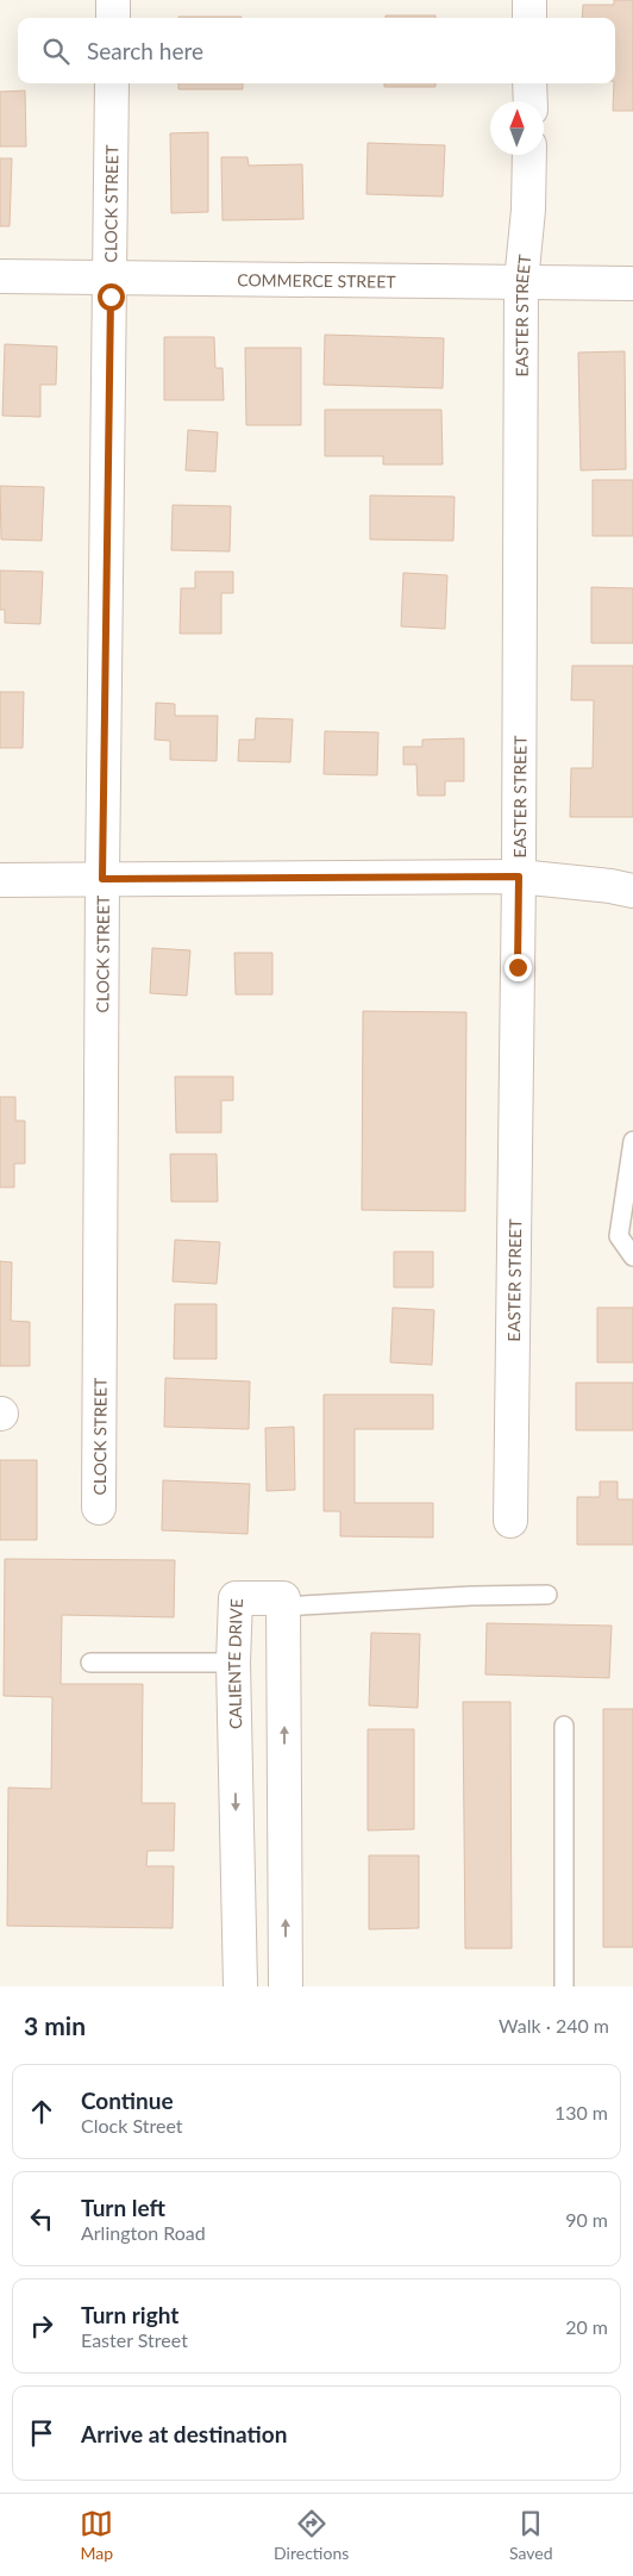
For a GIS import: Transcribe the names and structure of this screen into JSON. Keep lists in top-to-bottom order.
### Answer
{
  "streets": {
    "street": [
      "CLOCK STREET",
      "COMMERCE STREET",
      "EASTER STREET",
      "CALIENTE DRIVE"
    ]
  },
  "crossings": [
    ["CLOCK STREET", "COMMERCE STREET"],
    ["COMMERCE STREET", "EASTER STREET"]
  ],
  "north": "top",
  "page": {
    "search": "Search here",
    "heading": ["3 min", "Walk · 240 m"],
    "list": [
      ["Continue", "Clock Street", "130 m"],
      ["Turn left", "Arlington Road", "90 m"],
      ["Turn right", "Easter Street", "20 m"],
      "Arrive at destination"
    ],
    "nav": ["Map", "Directions", "Saved"]
  }
}
